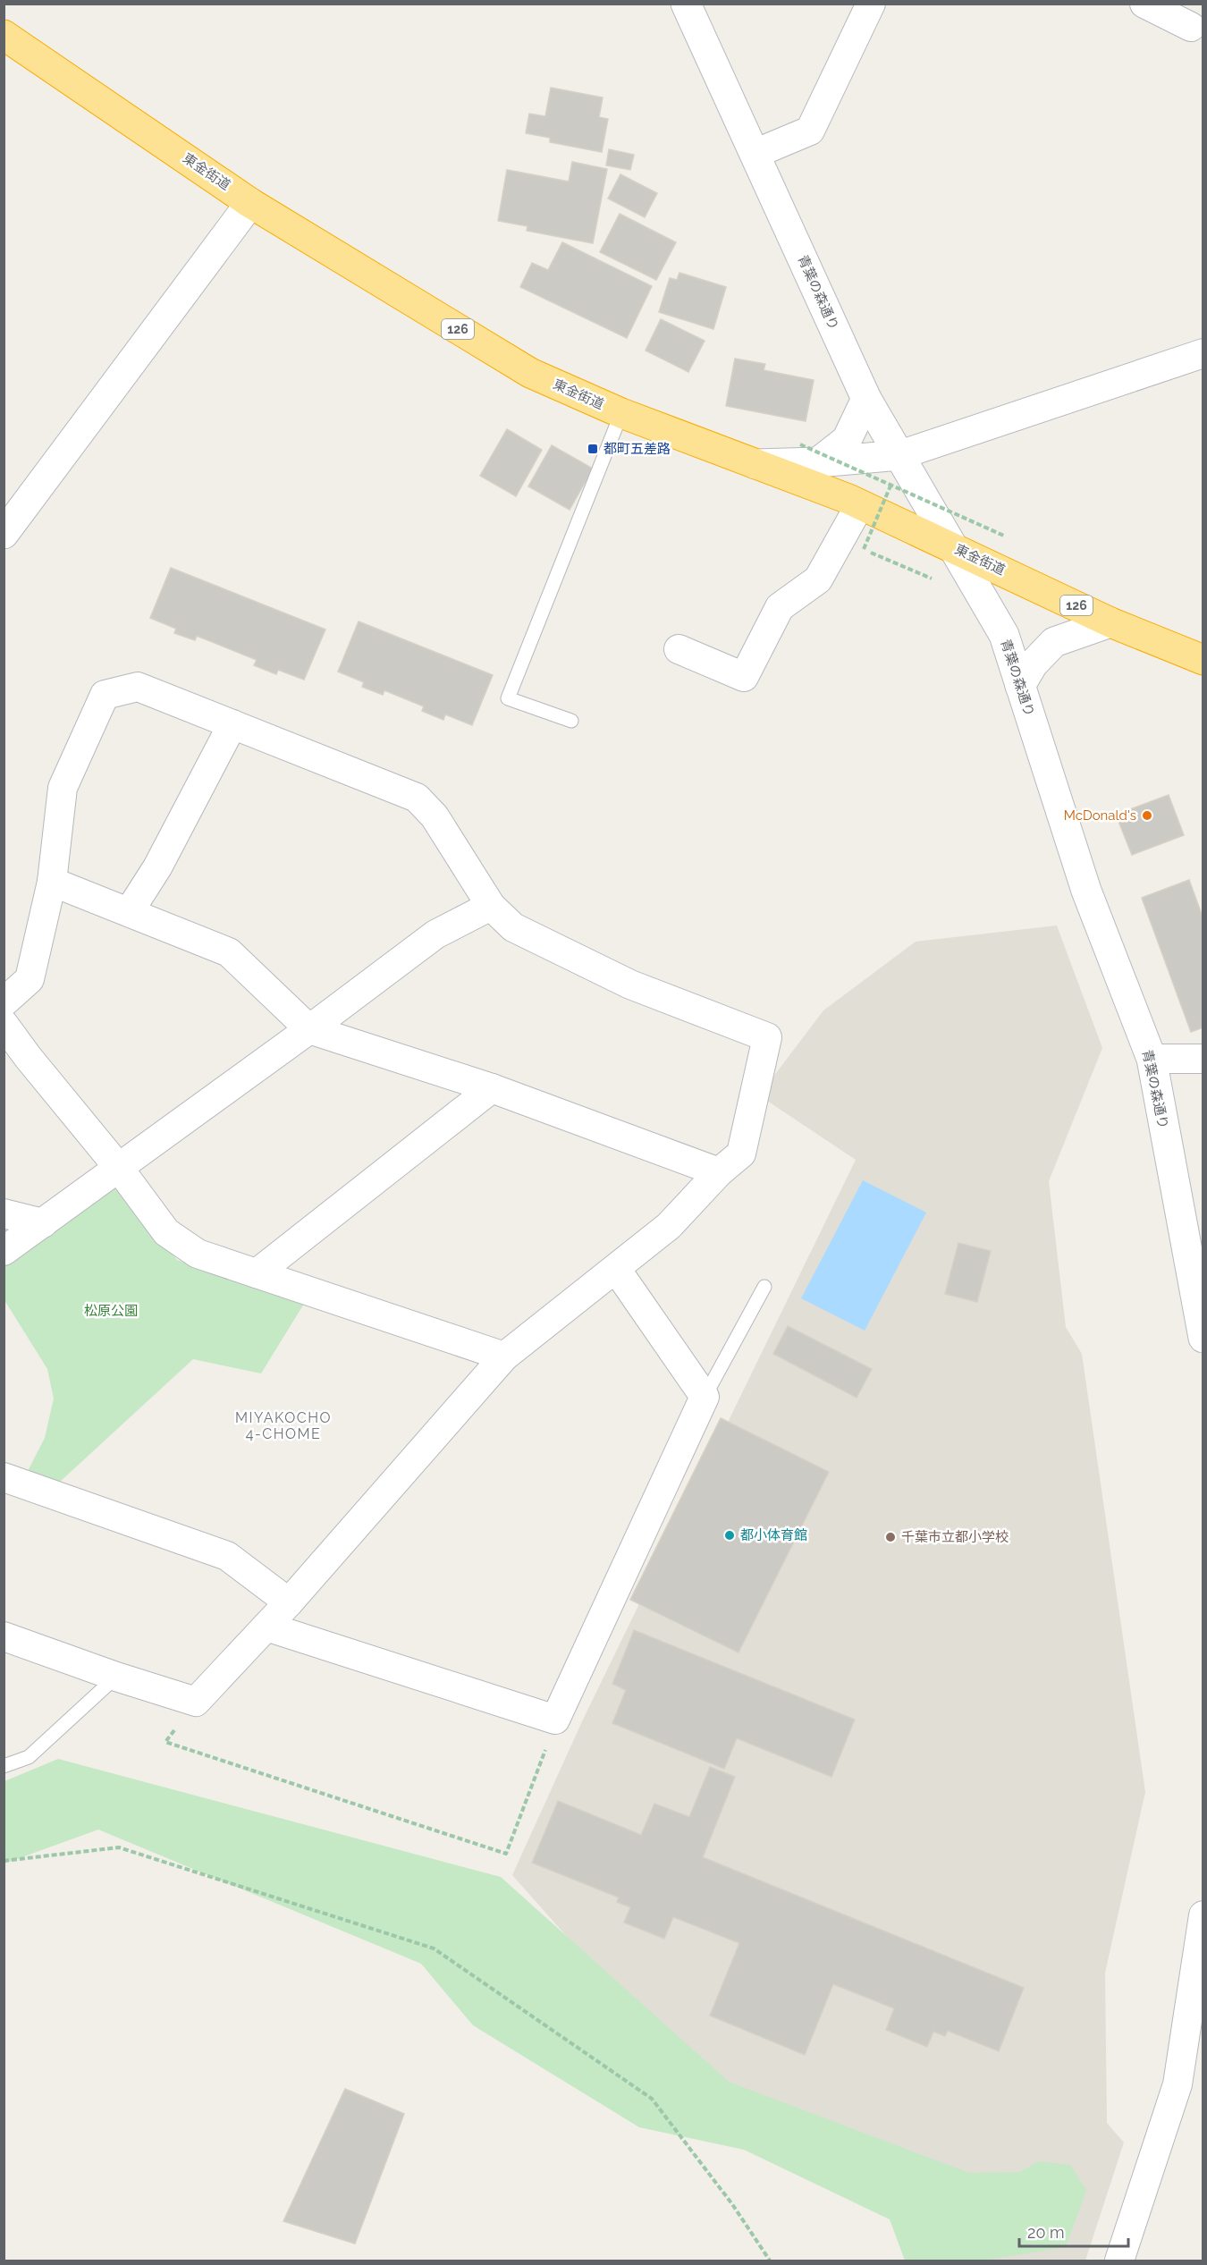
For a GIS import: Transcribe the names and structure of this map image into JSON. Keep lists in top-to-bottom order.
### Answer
{
  "streets": {
    "highway": ["東金街道", "126"],
    "street": ["青葉の森通り"]
  },
  "crossings": [
    ["東金街道", "青葉の森通り"]
  ],
  "districts": ["MIYAKOCHO 4-CHOME"],
  "parks": ["松原公園"],
  "places": {
    "transit": ["都町五差路"],
    "other": ["McDonald's", "都小体育館", "千葉市立都小学校"]
  },
  "scale_bar": "20 m"
}
